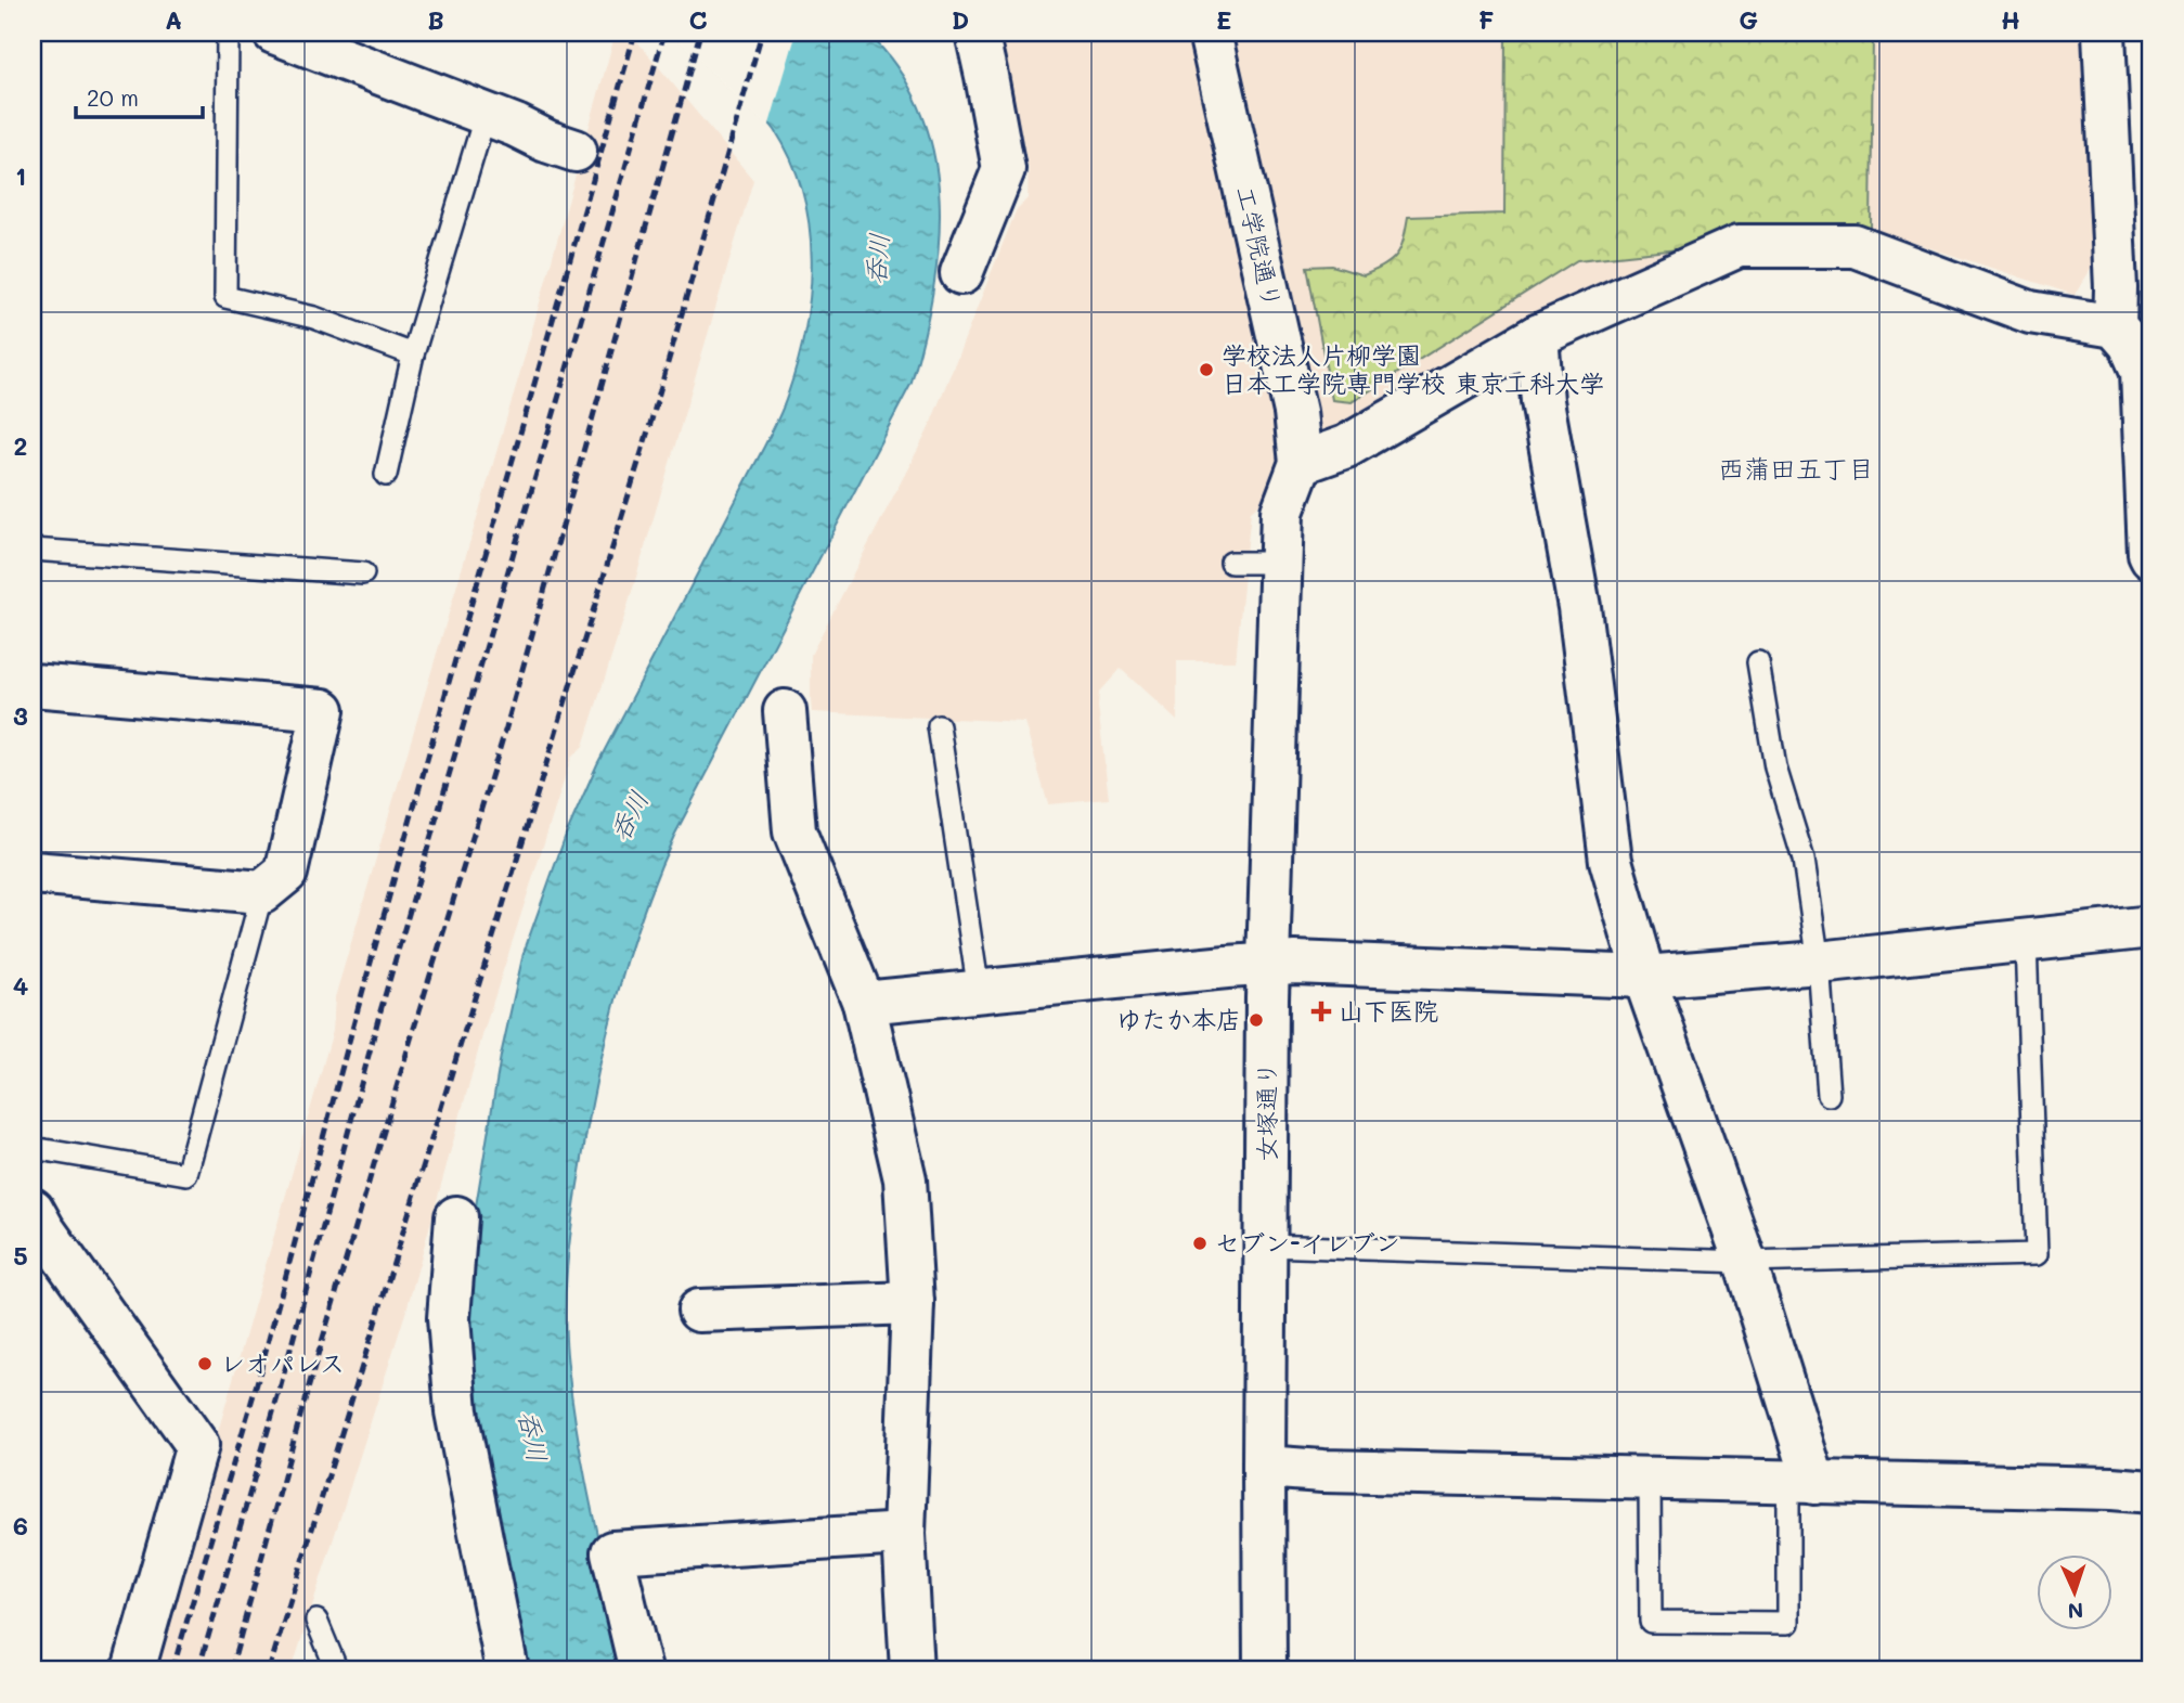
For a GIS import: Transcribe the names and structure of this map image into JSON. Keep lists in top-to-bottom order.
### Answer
{
  "streets": {
    "street": ["工学院通り", "女塚通り"]
  },
  "crossings": [
    ["工学院通り", "女塚通り"]
  ],
  "districts": ["西蒲田五丁目"],
  "water": ["呑川"],
  "places": {
    "other": [
      "学校法人片柳学園 日本工学院専門学校 東京工科大学",
      "ゆたか本店",
      "セブン-イレブン",
      "レオパレス"
    ],
    "health": ["山下医院"]
  },
  "scale_bar": "20 m",
  "north": "bottom",
  "grid": {
    "columns": [
      "A",
      "B",
      "C",
      "D",
      "E",
      "F",
      "G",
      "H"
    ],
    "rows": [
      "1",
      "2",
      "3",
      "4",
      "5",
      "6"
    ]
  }
}
